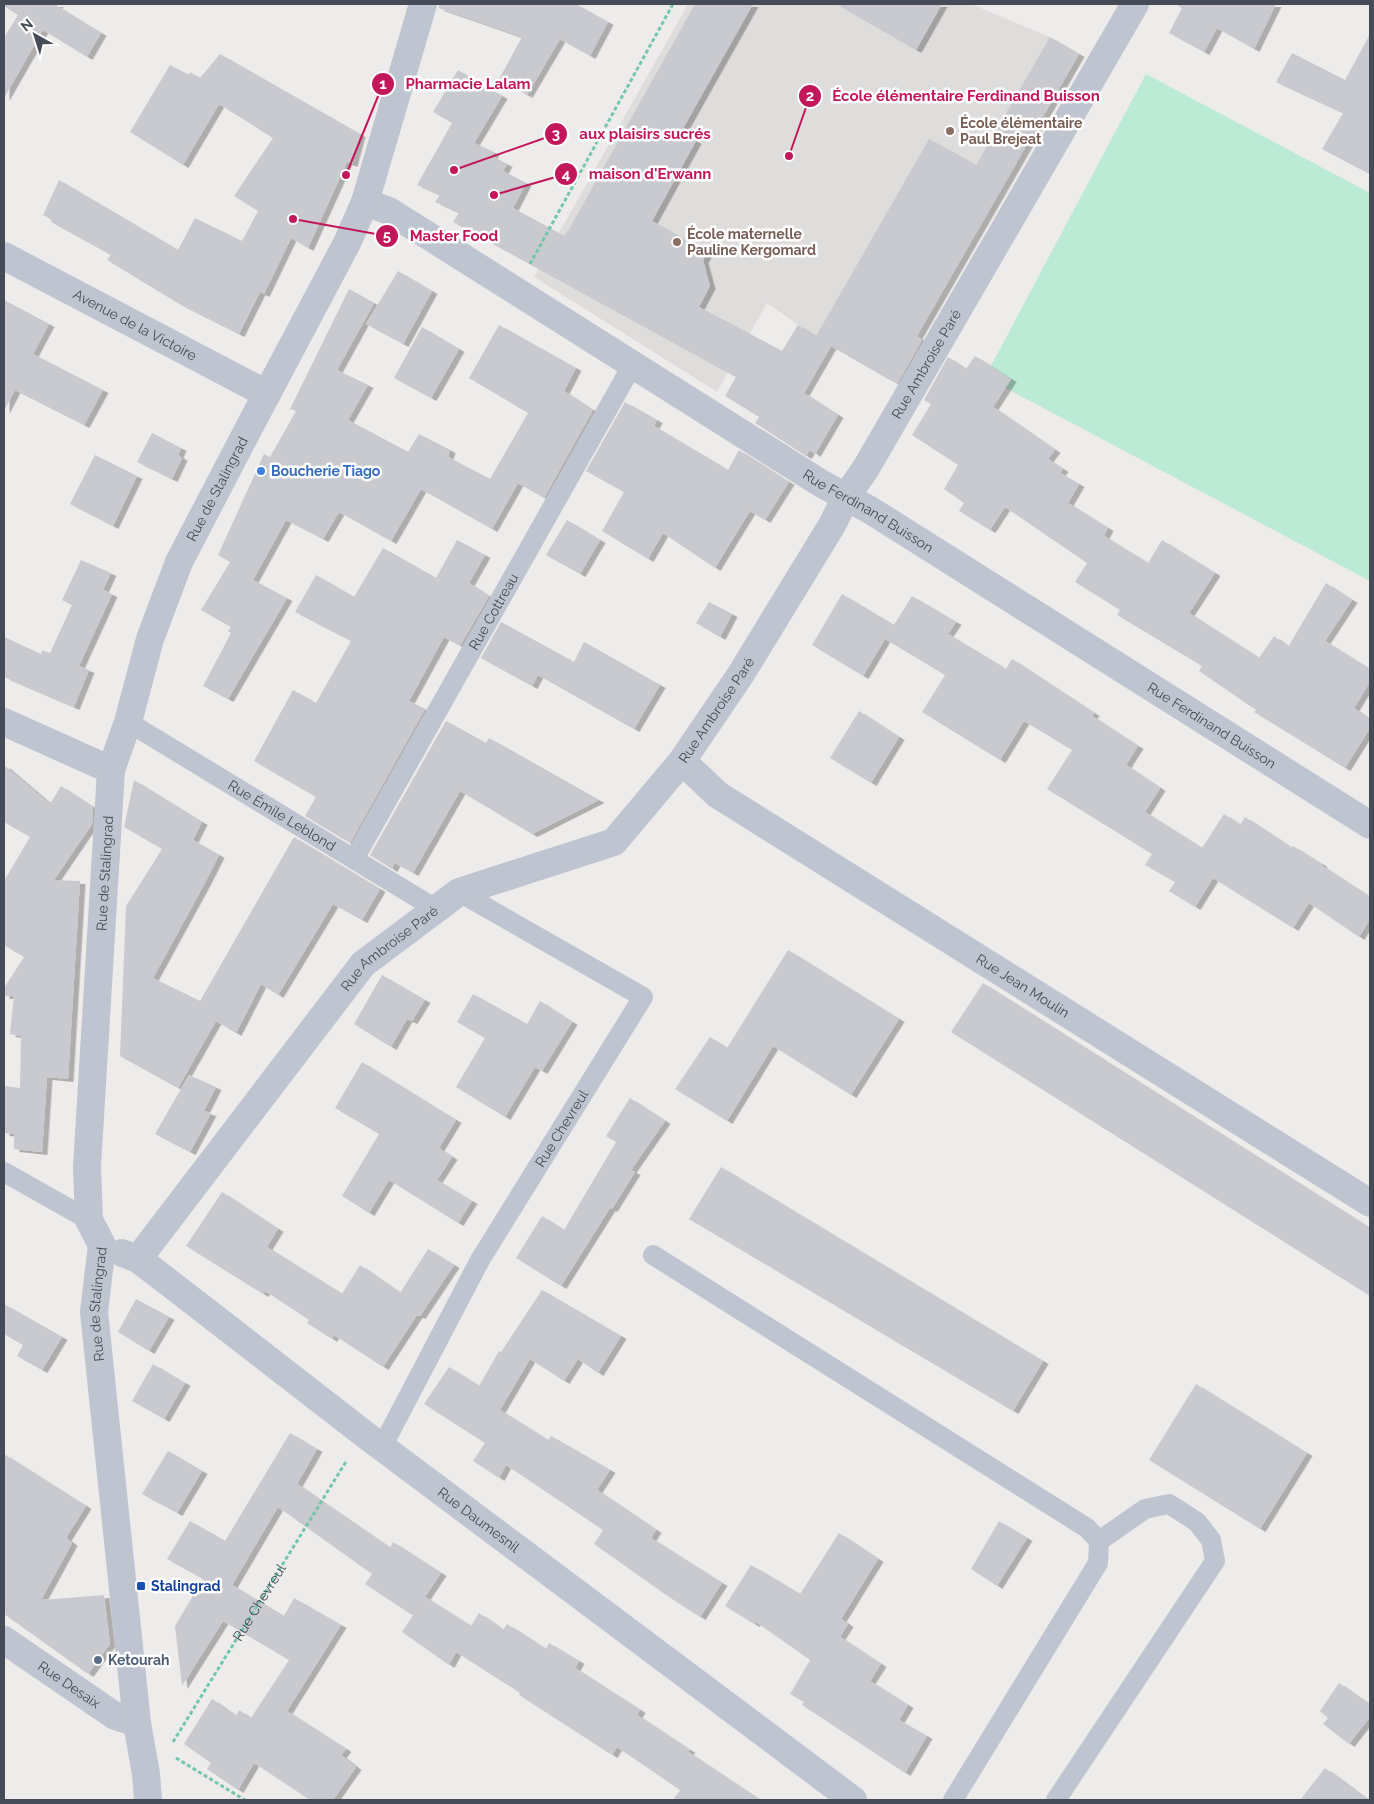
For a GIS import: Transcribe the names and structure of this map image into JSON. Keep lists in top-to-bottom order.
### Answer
{
  "streets": {
    "street": [
      "Avenue de la Victoire",
      "Rue Ambroise Paré",
      "Rue de Stalingrad",
      "Rue Ferdinand Buisson",
      "Rue Jean Moulin",
      "Rue Daumesnil",
      "Rue Desaix"
    ],
    "lane": ["Rue Cottreau", "Rue Émile Leblond", "Rue Chevreul"]
  },
  "crossings": [
    ["Avenue de la Victoire", "Rue de Stalingrad"],
    ["Rue Ambroise Paré", "Rue Ferdinand Buisson"],
    ["Rue Ambroise Paré", "Rue Émile Leblond"],
    ["Rue Ambroise Paré", "Rue Jean Moulin"],
    ["Rue Ambroise Paré", "Rue Chevreul"],
    ["Rue Ambroise Paré", "Rue Daumesnil"],
    ["Rue de Stalingrad", "Rue Ferdinand Buisson"],
    ["Rue de Stalingrad", "Rue Émile Leblond"],
    ["Rue de Stalingrad", "Rue Chevreul"],
    ["Rue de Stalingrad", "Rue Daumesnil"],
    ["Rue de Stalingrad", "Rue Desaix"],
    ["Rue Ferdinand Buisson", "Rue Cottreau"],
    ["Rue Cottreau", "Rue Émile Leblond"],
    ["Rue Chevreul", "Rue Daumesnil"]
  ],
  "places": {
    "other": [
      "École élémentaire Paul Brejeat",
      "École élémentaire Ferdinand Buisson",
      "aux plaisirs sucrés",
      "Pharmacie Lalam",
      "maison d'Erwann",
      "Master Food",
      "École maternelle Pauline Kergomard",
      "Boucherie Tiago",
      "Ketourah"
    ],
    "transit": ["Stalingrad"]
  },
  "north": "top left"
}
